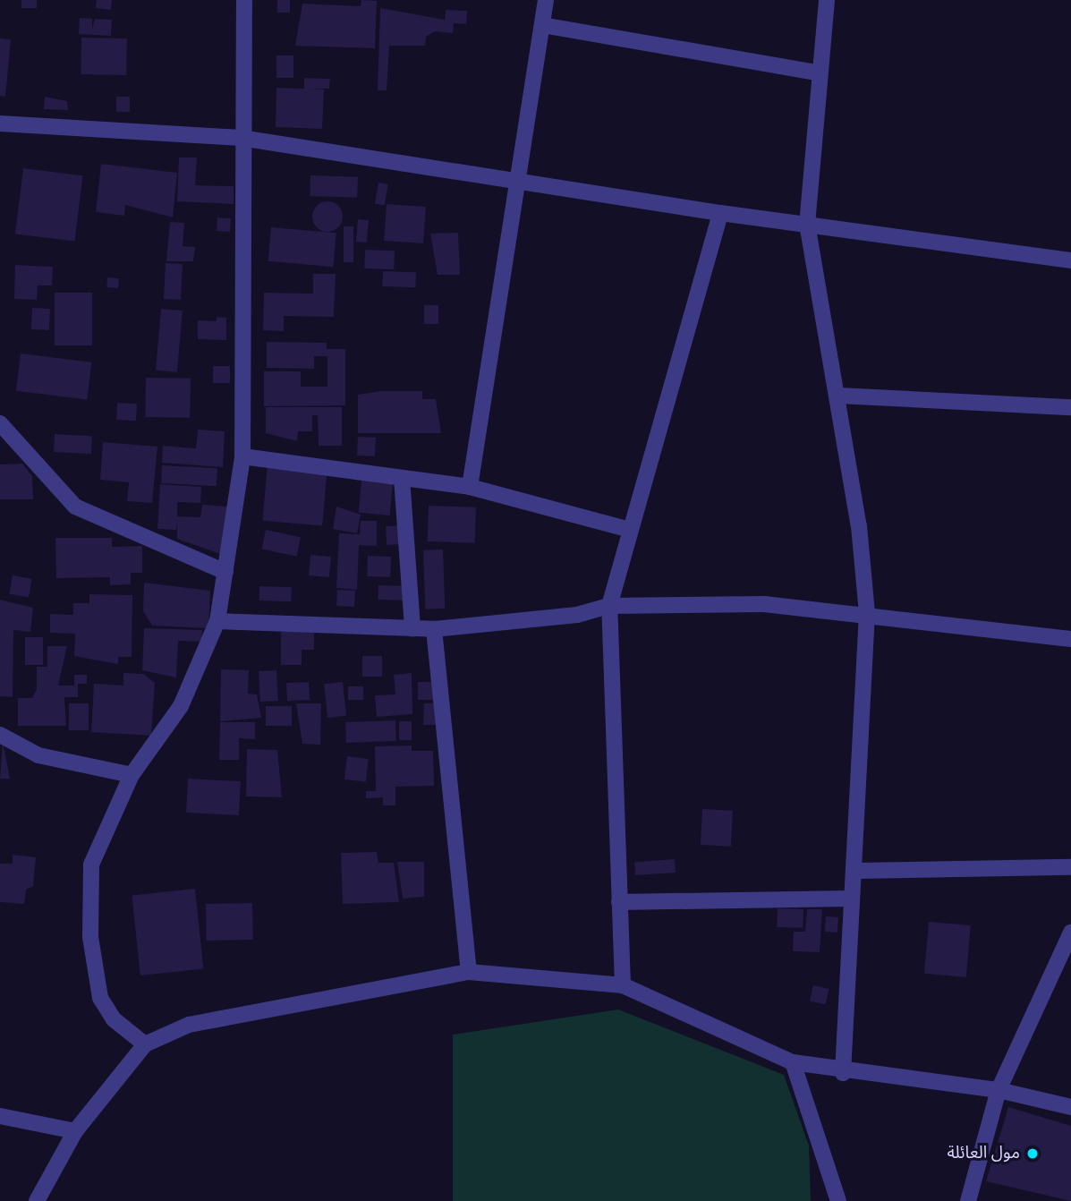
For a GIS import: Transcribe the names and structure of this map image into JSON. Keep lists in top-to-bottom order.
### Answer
{
  "places": ["مول العائلة"]
}
